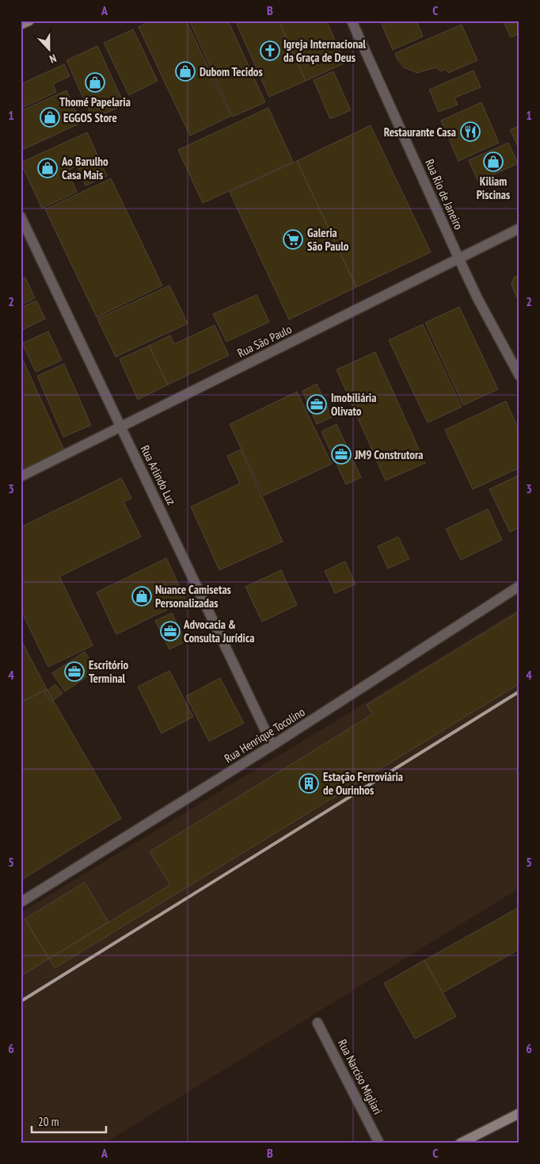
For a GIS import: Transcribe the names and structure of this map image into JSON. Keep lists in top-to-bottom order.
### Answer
{
  "streets": {
    "street": [
      "Rua Rio de Janeiro",
      "Rua São Paulo",
      "Rua Arlindo Luz",
      "Rua Henrique Tocolino",
      "Rua Narciso Migliari"
    ]
  },
  "crossings": [
    ["Rua Rio de Janeiro", "Rua São Paulo"],
    ["Rua São Paulo", "Rua Arlindo Luz"],
    ["Rua Arlindo Luz", "Rua Henrique Tocolino"]
  ],
  "places": {
    "church": ["Igreja Internacional da Graça de Deus"],
    "shop": [
      "Dubom Tecidos",
      "Thomé Papelaria",
      "EGGOS Store",
      "Kiliam Piscinas",
      "Ao Barulho Casa Mais",
      "Nuance Camisetas Personalizadas"
    ],
    "restaurant": ["Restaurante Casa"],
    "supermarket": ["Galeria São Paulo"],
    "office": [
      "Imobiliária Olivato",
      "JM9 Construtora",
      "Advocacia & Consulta Jurídica",
      "Escritório Terminal"
    ],
    "building": ["Estação Ferroviária de Ourinhos"]
  },
  "scale_bar": "20 m",
  "north": "bottom",
  "grid": {
    "columns": ["A", "B", "C"],
    "rows": [
      "1",
      "2",
      "3",
      "4",
      "5",
      "6"
    ]
  }
}
